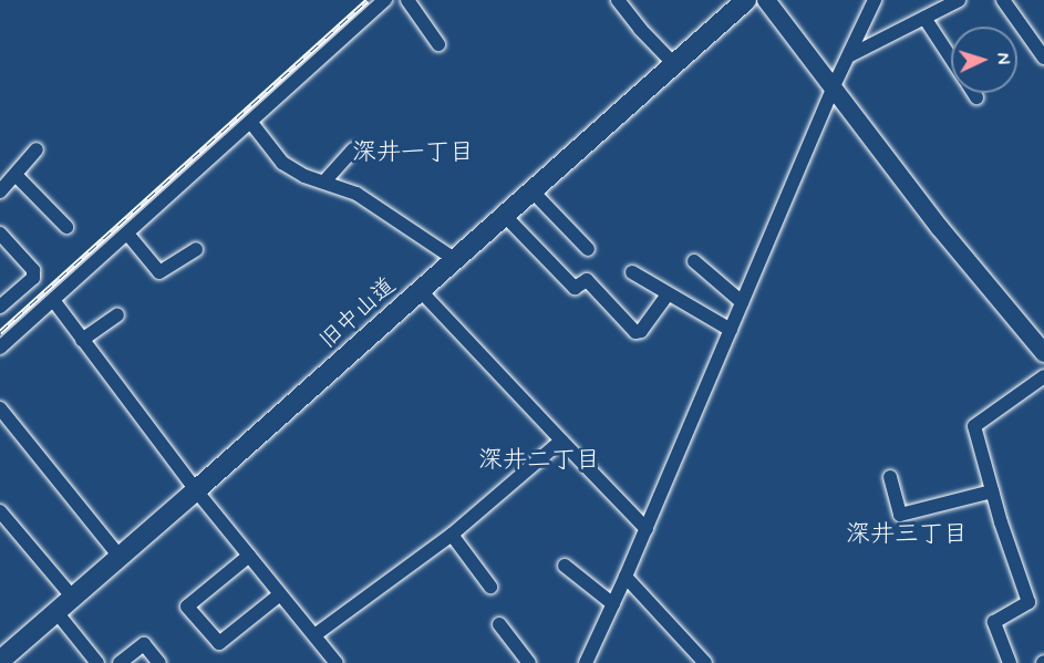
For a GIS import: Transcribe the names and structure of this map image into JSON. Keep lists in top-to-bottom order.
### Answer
{
  "streets": {
    "main road": ["旧中山道"]
  },
  "districts": ["深井一丁目", "深井二丁目", "深井三丁目"],
  "north": "right"
}
